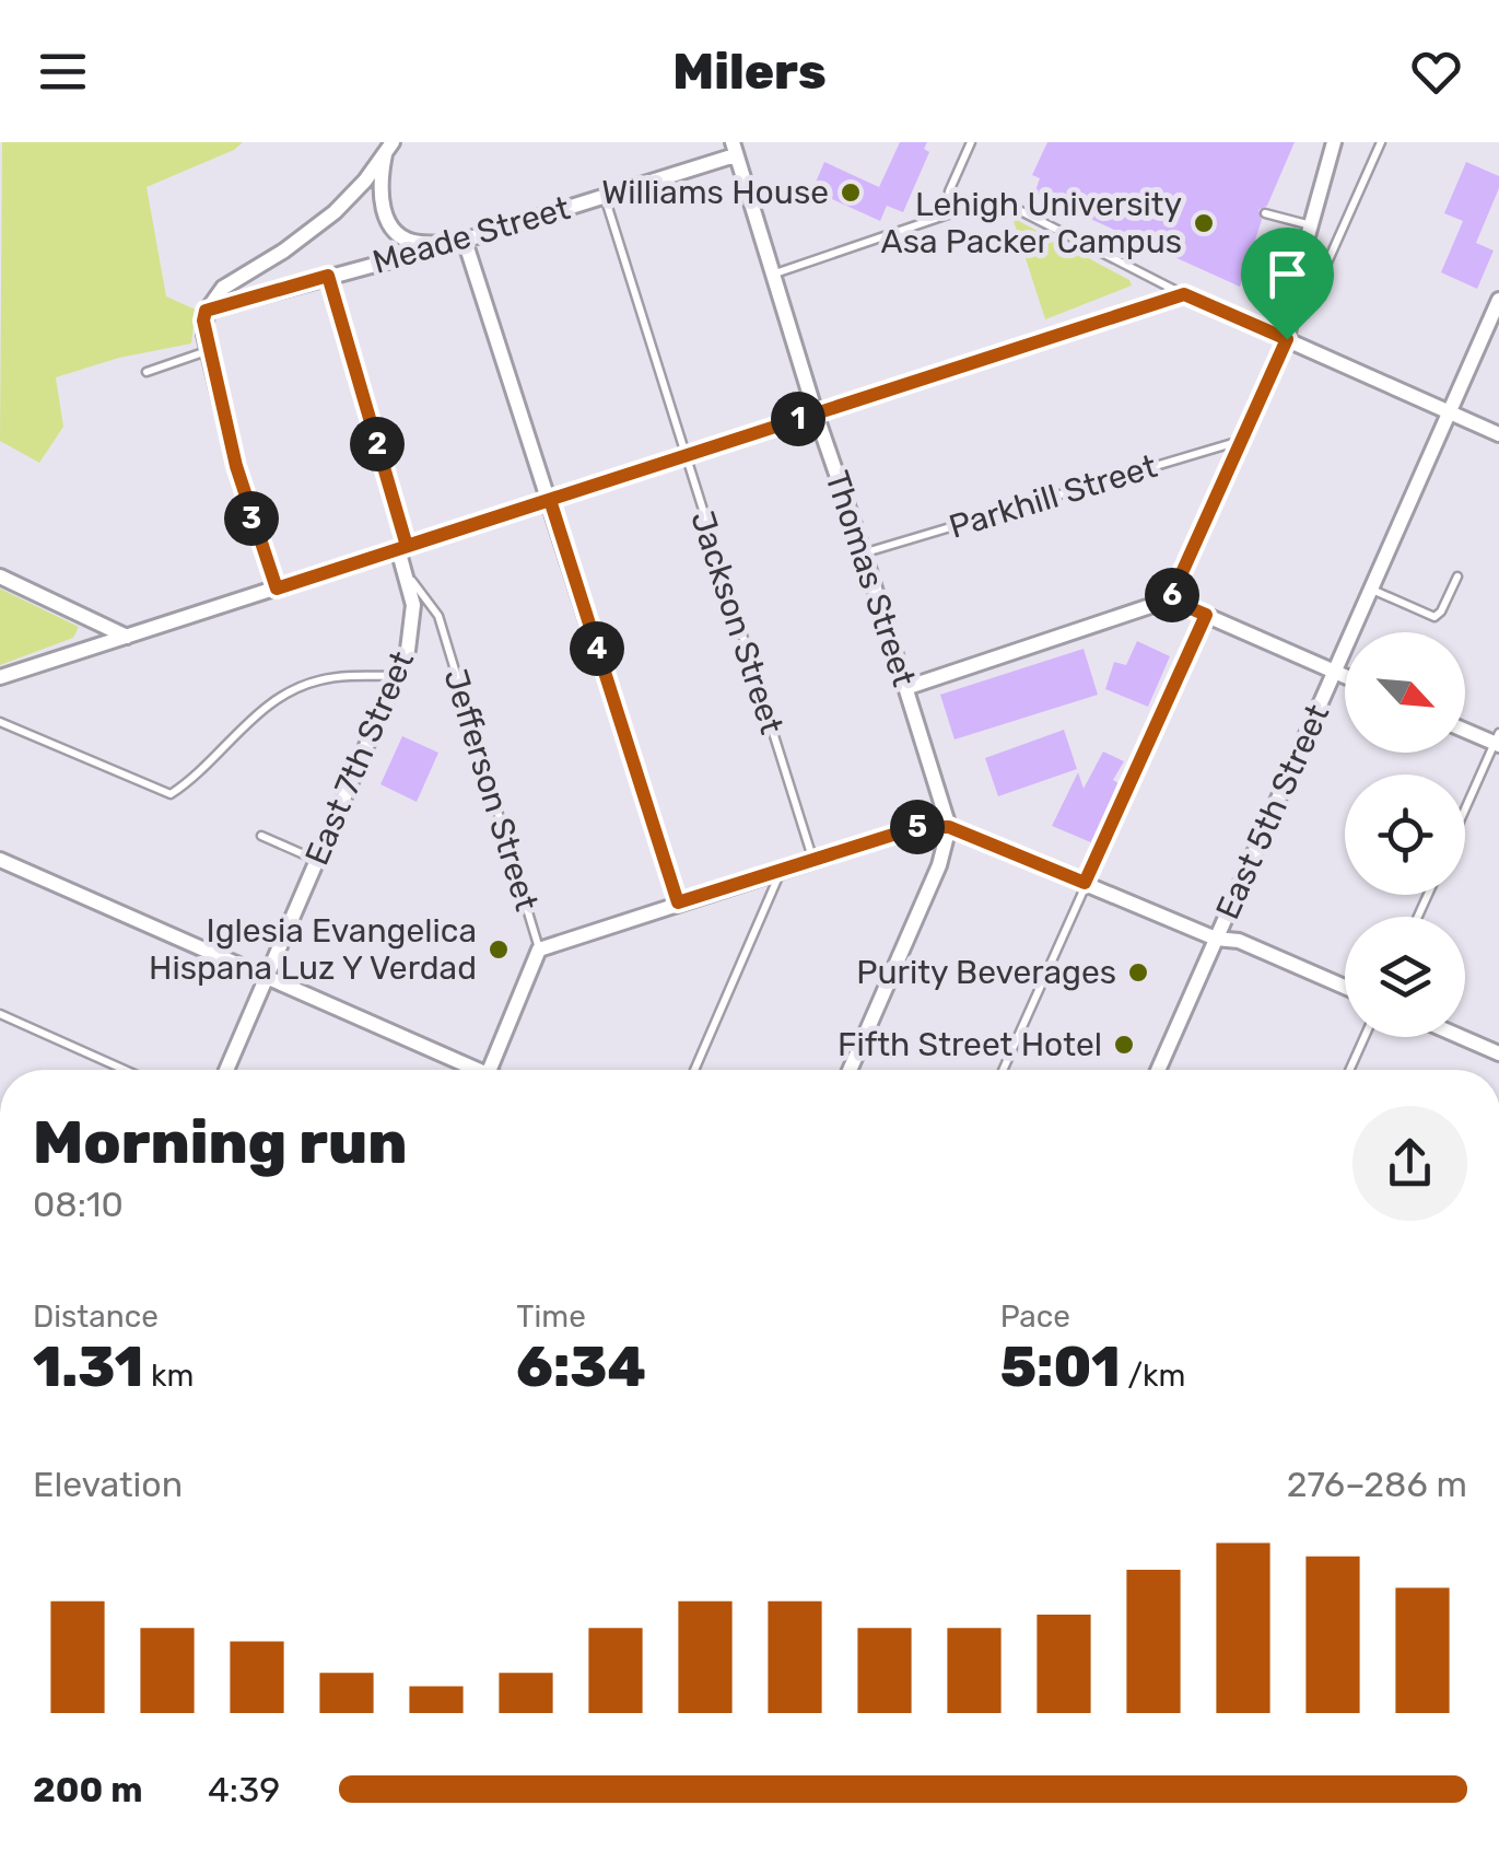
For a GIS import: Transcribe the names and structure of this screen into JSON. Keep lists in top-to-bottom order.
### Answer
{
  "streets": {
    "street": [
      "Meade Street",
      "Thomas Street",
      "East 7th Street",
      "East 5th Street"
    ],
    "lane": ["Parkhill Street", "Jackson Street", "Jefferson Street"]
  },
  "crossings": [
    ["Meade Street", "Thomas Street"],
    ["Meade Street", "Jackson Street"],
    ["Parkhill Street", "Thomas Street"],
    ["East 7th Street", "Jefferson Street"]
  ],
  "places": [
    "Williams House",
    "Lehigh University Asa Packer Campus",
    "Iglesia Evangelica Hispana Luz Y Verdad",
    "Purity Beverages",
    "Fifth Street Hotel"
  ],
  "north": "bottom right",
  "page": {
    "header": "Milers",
    "pins": [
      "1",
      "2",
      "3",
      "6",
      "4",
      "5"
    ],
    "heading": ["Morning run", "08:10"],
    "stats": [
      ["Distance", "1.31 km"],
      ["Time", "6:34"],
      ["Pace", "5:01 /km"]
    ],
    "chart": ["Elevation", "276–286 m"],
    "list": [
      {
        "name": "200 m",
        "note": "4:39"
      }
    ]
  }
}
